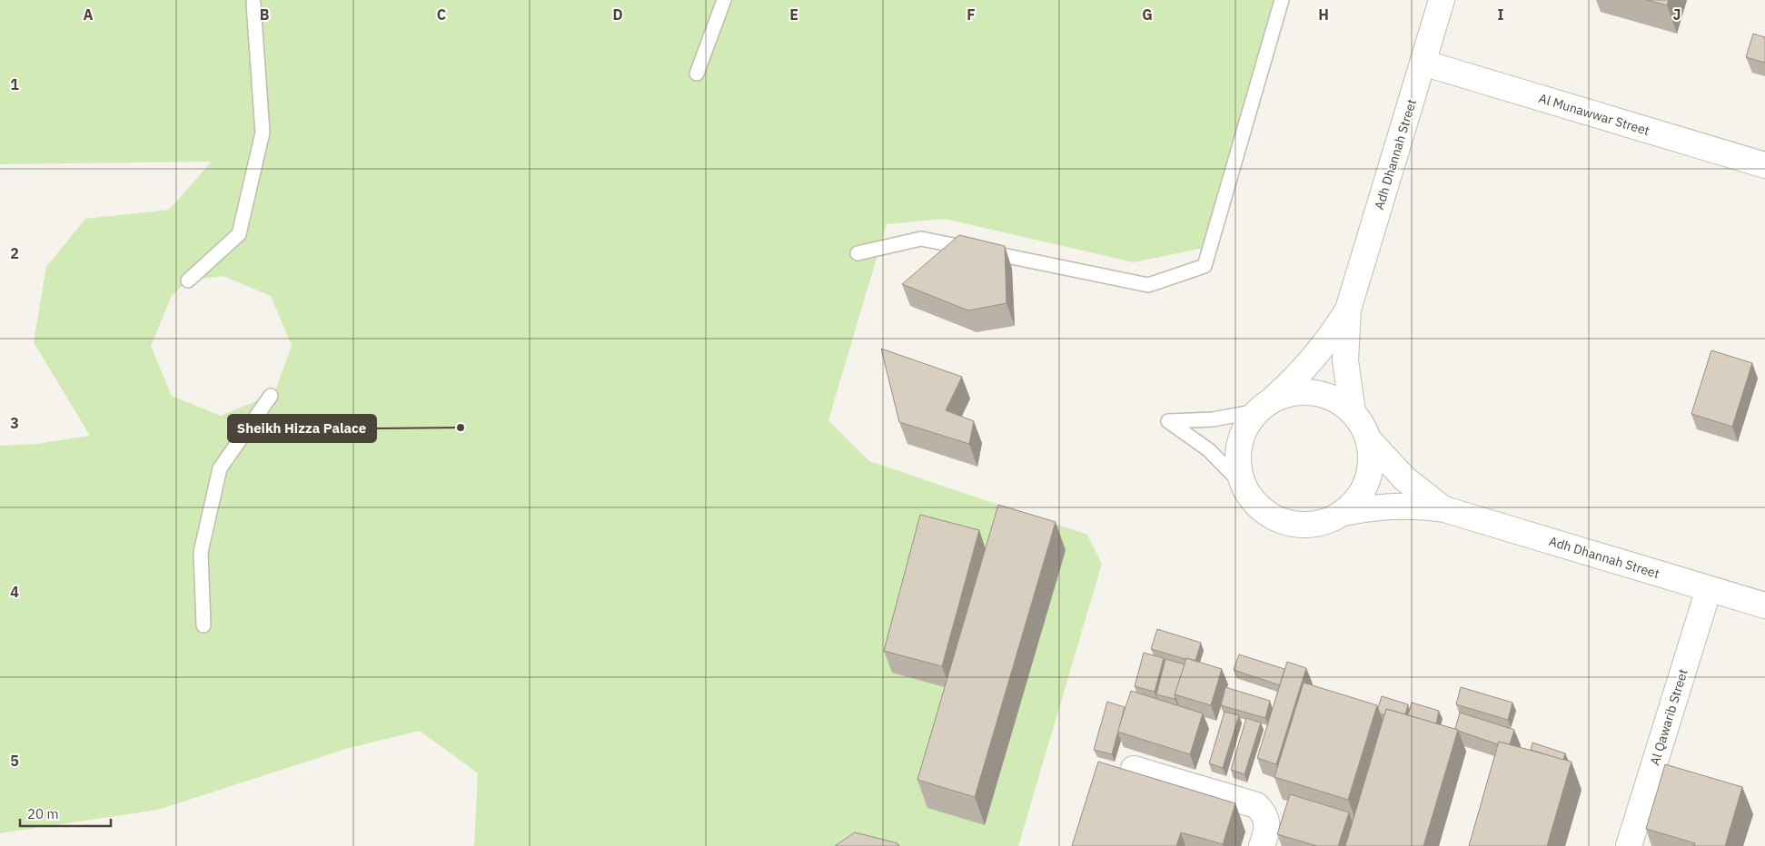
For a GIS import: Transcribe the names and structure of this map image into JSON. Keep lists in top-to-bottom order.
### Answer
{
  "streets": {
    "street": ["Al Munawwar Street", "Adh Dhannah Street", "Al Qawarib Street"]
  },
  "crossings": [
    ["Al Munawwar Street", "Adh Dhannah Street"],
    ["Adh Dhannah Street", "Al Qawarib Street"]
  ],
  "places": ["Sheikh Hizza Palace"],
  "scale_bar": "20 m",
  "grid": {
    "columns": [
      "A",
      "B",
      "C",
      "D",
      "E",
      "F",
      "G",
      "H",
      "I",
      "J"
    ],
    "rows": [
      "1",
      "2",
      "3",
      "4",
      "5"
    ]
  }
}
